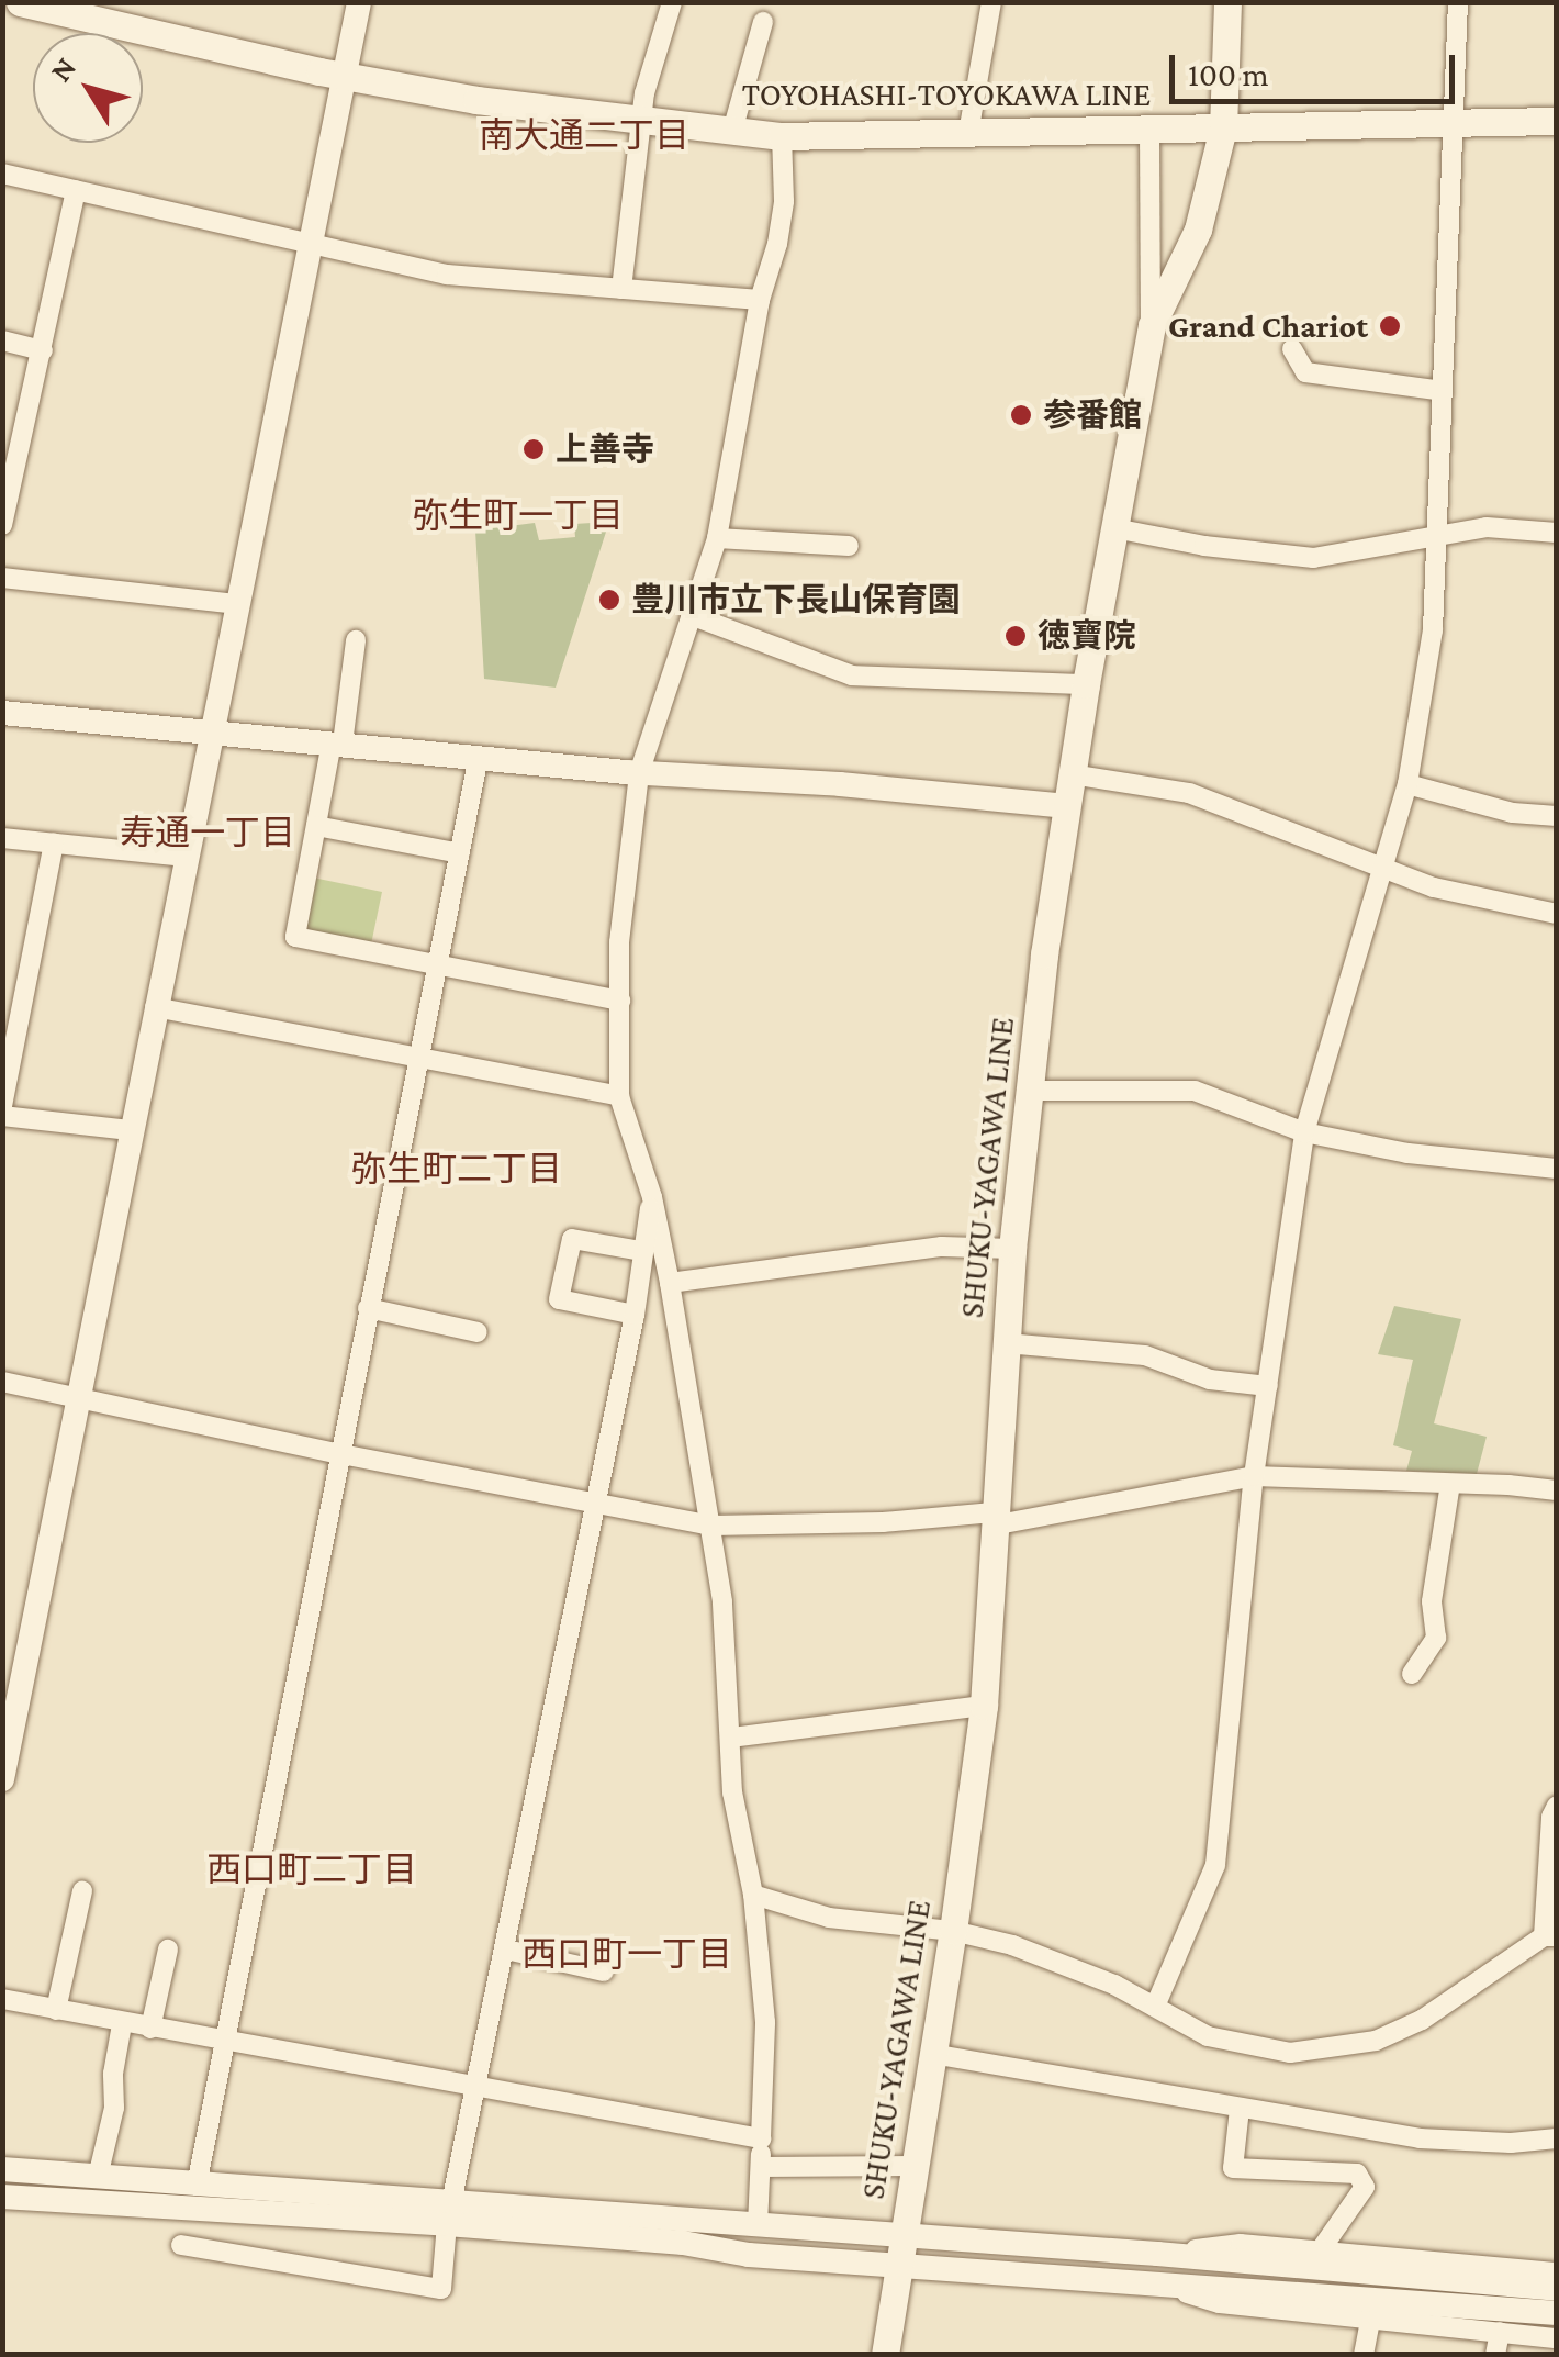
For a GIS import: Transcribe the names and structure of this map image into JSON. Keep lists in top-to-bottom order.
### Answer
{
  "streets": {
    "main road": ["TOYOHASHI-TOYOKAWA LINE", "SHUKU-YAGAWA LINE"]
  },
  "crossings": [
    ["TOYOHASHI-TOYOKAWA LINE", "SHUKU-YAGAWA LINE"]
  ],
  "districts": [
    "南大通二丁目",
    "弥生町一丁目",
    "寿通一丁目",
    "弥生町二丁目",
    "西口町二丁目",
    "西口町一丁目"
  ],
  "places": [
    "Grand Chariot",
    "参番館",
    "上善寺",
    "豊川市立下長山保育園",
    "徳寶院"
  ],
  "scale_bar": "100 m",
  "north": "top left"
}
